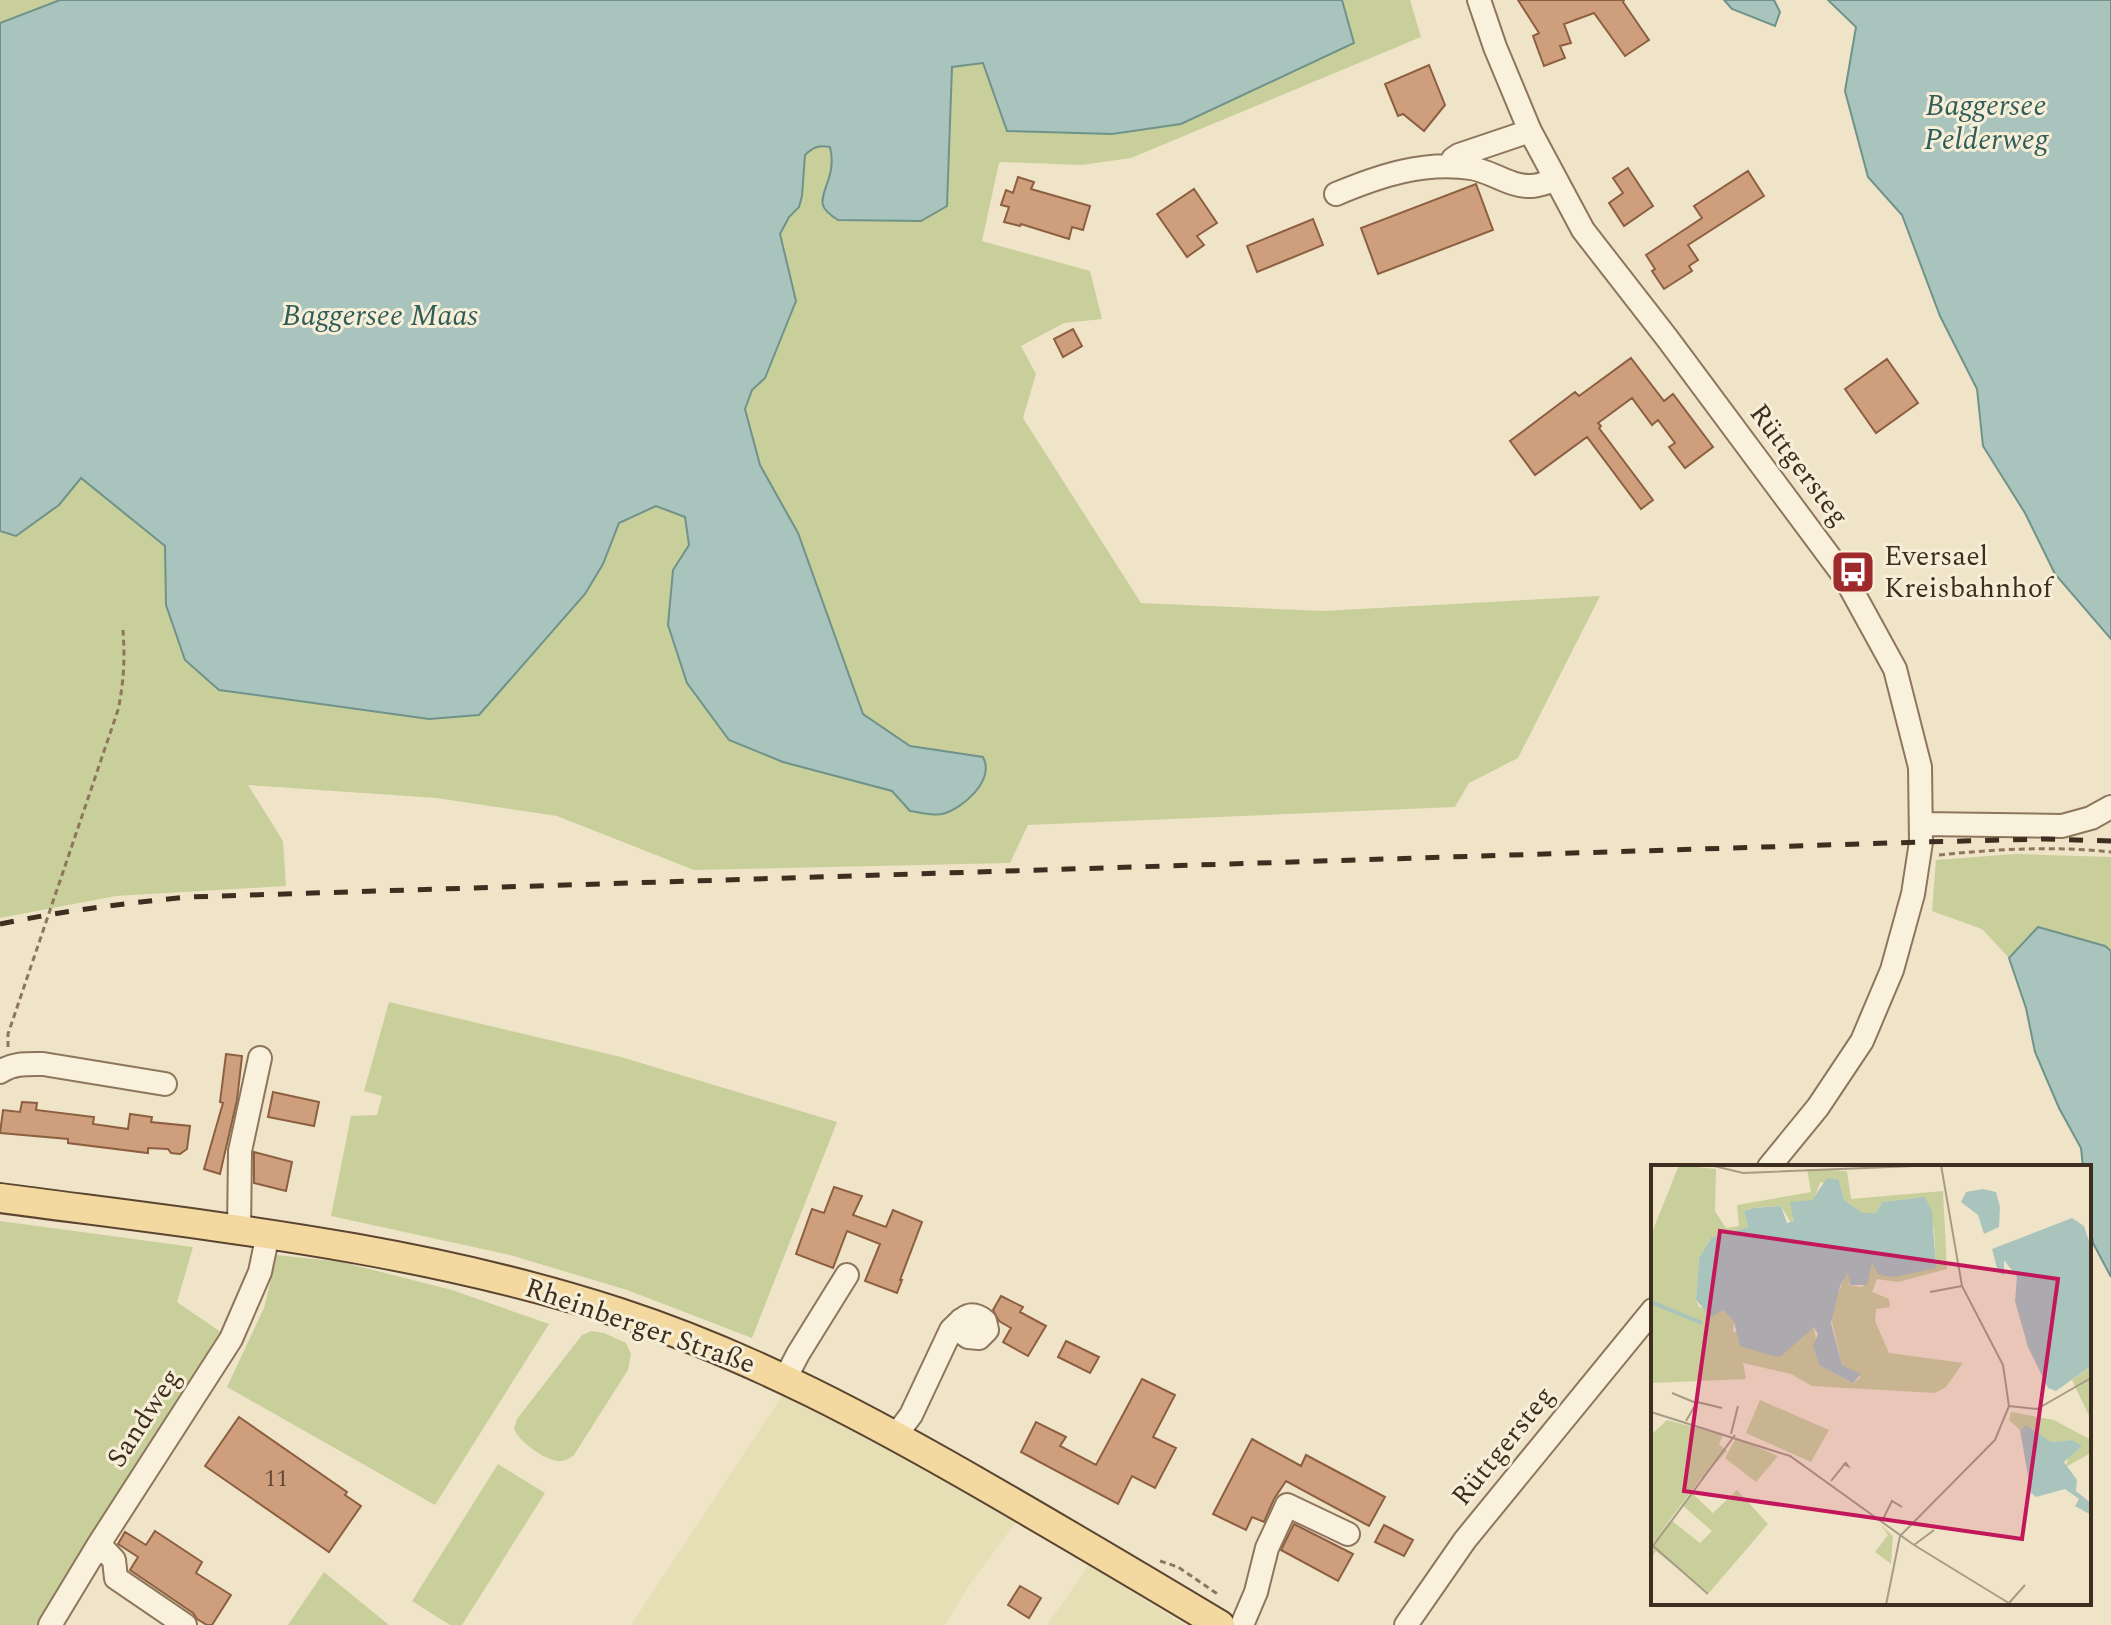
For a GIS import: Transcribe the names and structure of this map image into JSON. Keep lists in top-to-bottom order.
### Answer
{
  "streets": {
    "main road": ["Rheinberger Straße"],
    "street": ["Rüttgersteg", "Sandweg"]
  },
  "crossings": [
    ["Rheinberger Straße", "Sandweg"]
  ],
  "water": ["Baggersee Pelderweg", "Baggersee Maas"],
  "places": {
    "bus stop": ["Eversael Kreisbahnhof"]
  },
  "house_numbers": ["11"]
}
